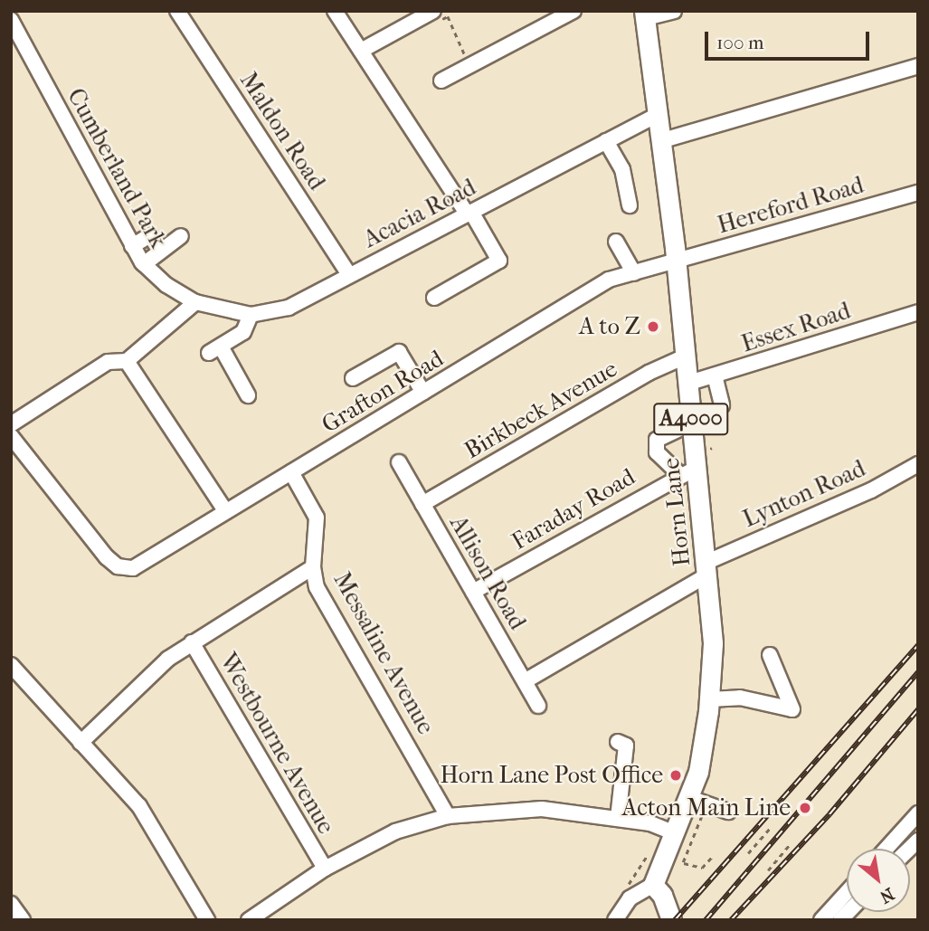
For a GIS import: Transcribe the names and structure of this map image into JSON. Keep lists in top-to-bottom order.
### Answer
{
  "streets": {
    "main road": ["A4000", "Horn Lane"],
    "street": [
      "Maldon Road",
      "Cumberland Park",
      "Hereford Road",
      "Acacia Road",
      "Essex Road",
      "Grafton Road",
      "Birkbeck Avenue",
      "Lynton Road",
      "Faraday Road",
      "Allison Road",
      "Messaline Avenue",
      "Westbourne Avenue"
    ]
  },
  "crossings": [
    ["Maldon Road", "Acacia Road"],
    ["Cumberland Park", "Acacia Road"],
    ["Hereford Road", "Grafton Road"],
    ["Hereford Road", "Horn Lane"],
    ["Acacia Road", "Horn Lane"],
    ["Essex Road", "Horn Lane"],
    ["Grafton Road", "Horn Lane"],
    ["Grafton Road", "Messaline Avenue"],
    ["Birkbeck Avenue", "Horn Lane"],
    ["Birkbeck Avenue", "Allison Road"],
    ["Lynton Road", "Horn Lane"],
    ["Lynton Road", "Allison Road"],
    ["Faraday Road", "Horn Lane"],
    ["Faraday Road", "Allison Road"]
  ],
  "places": ["A to Z", "Horn Lane Post Office", "Acton Main Line"],
  "scale_bar": "100 m",
  "north": "bottom right"
}
